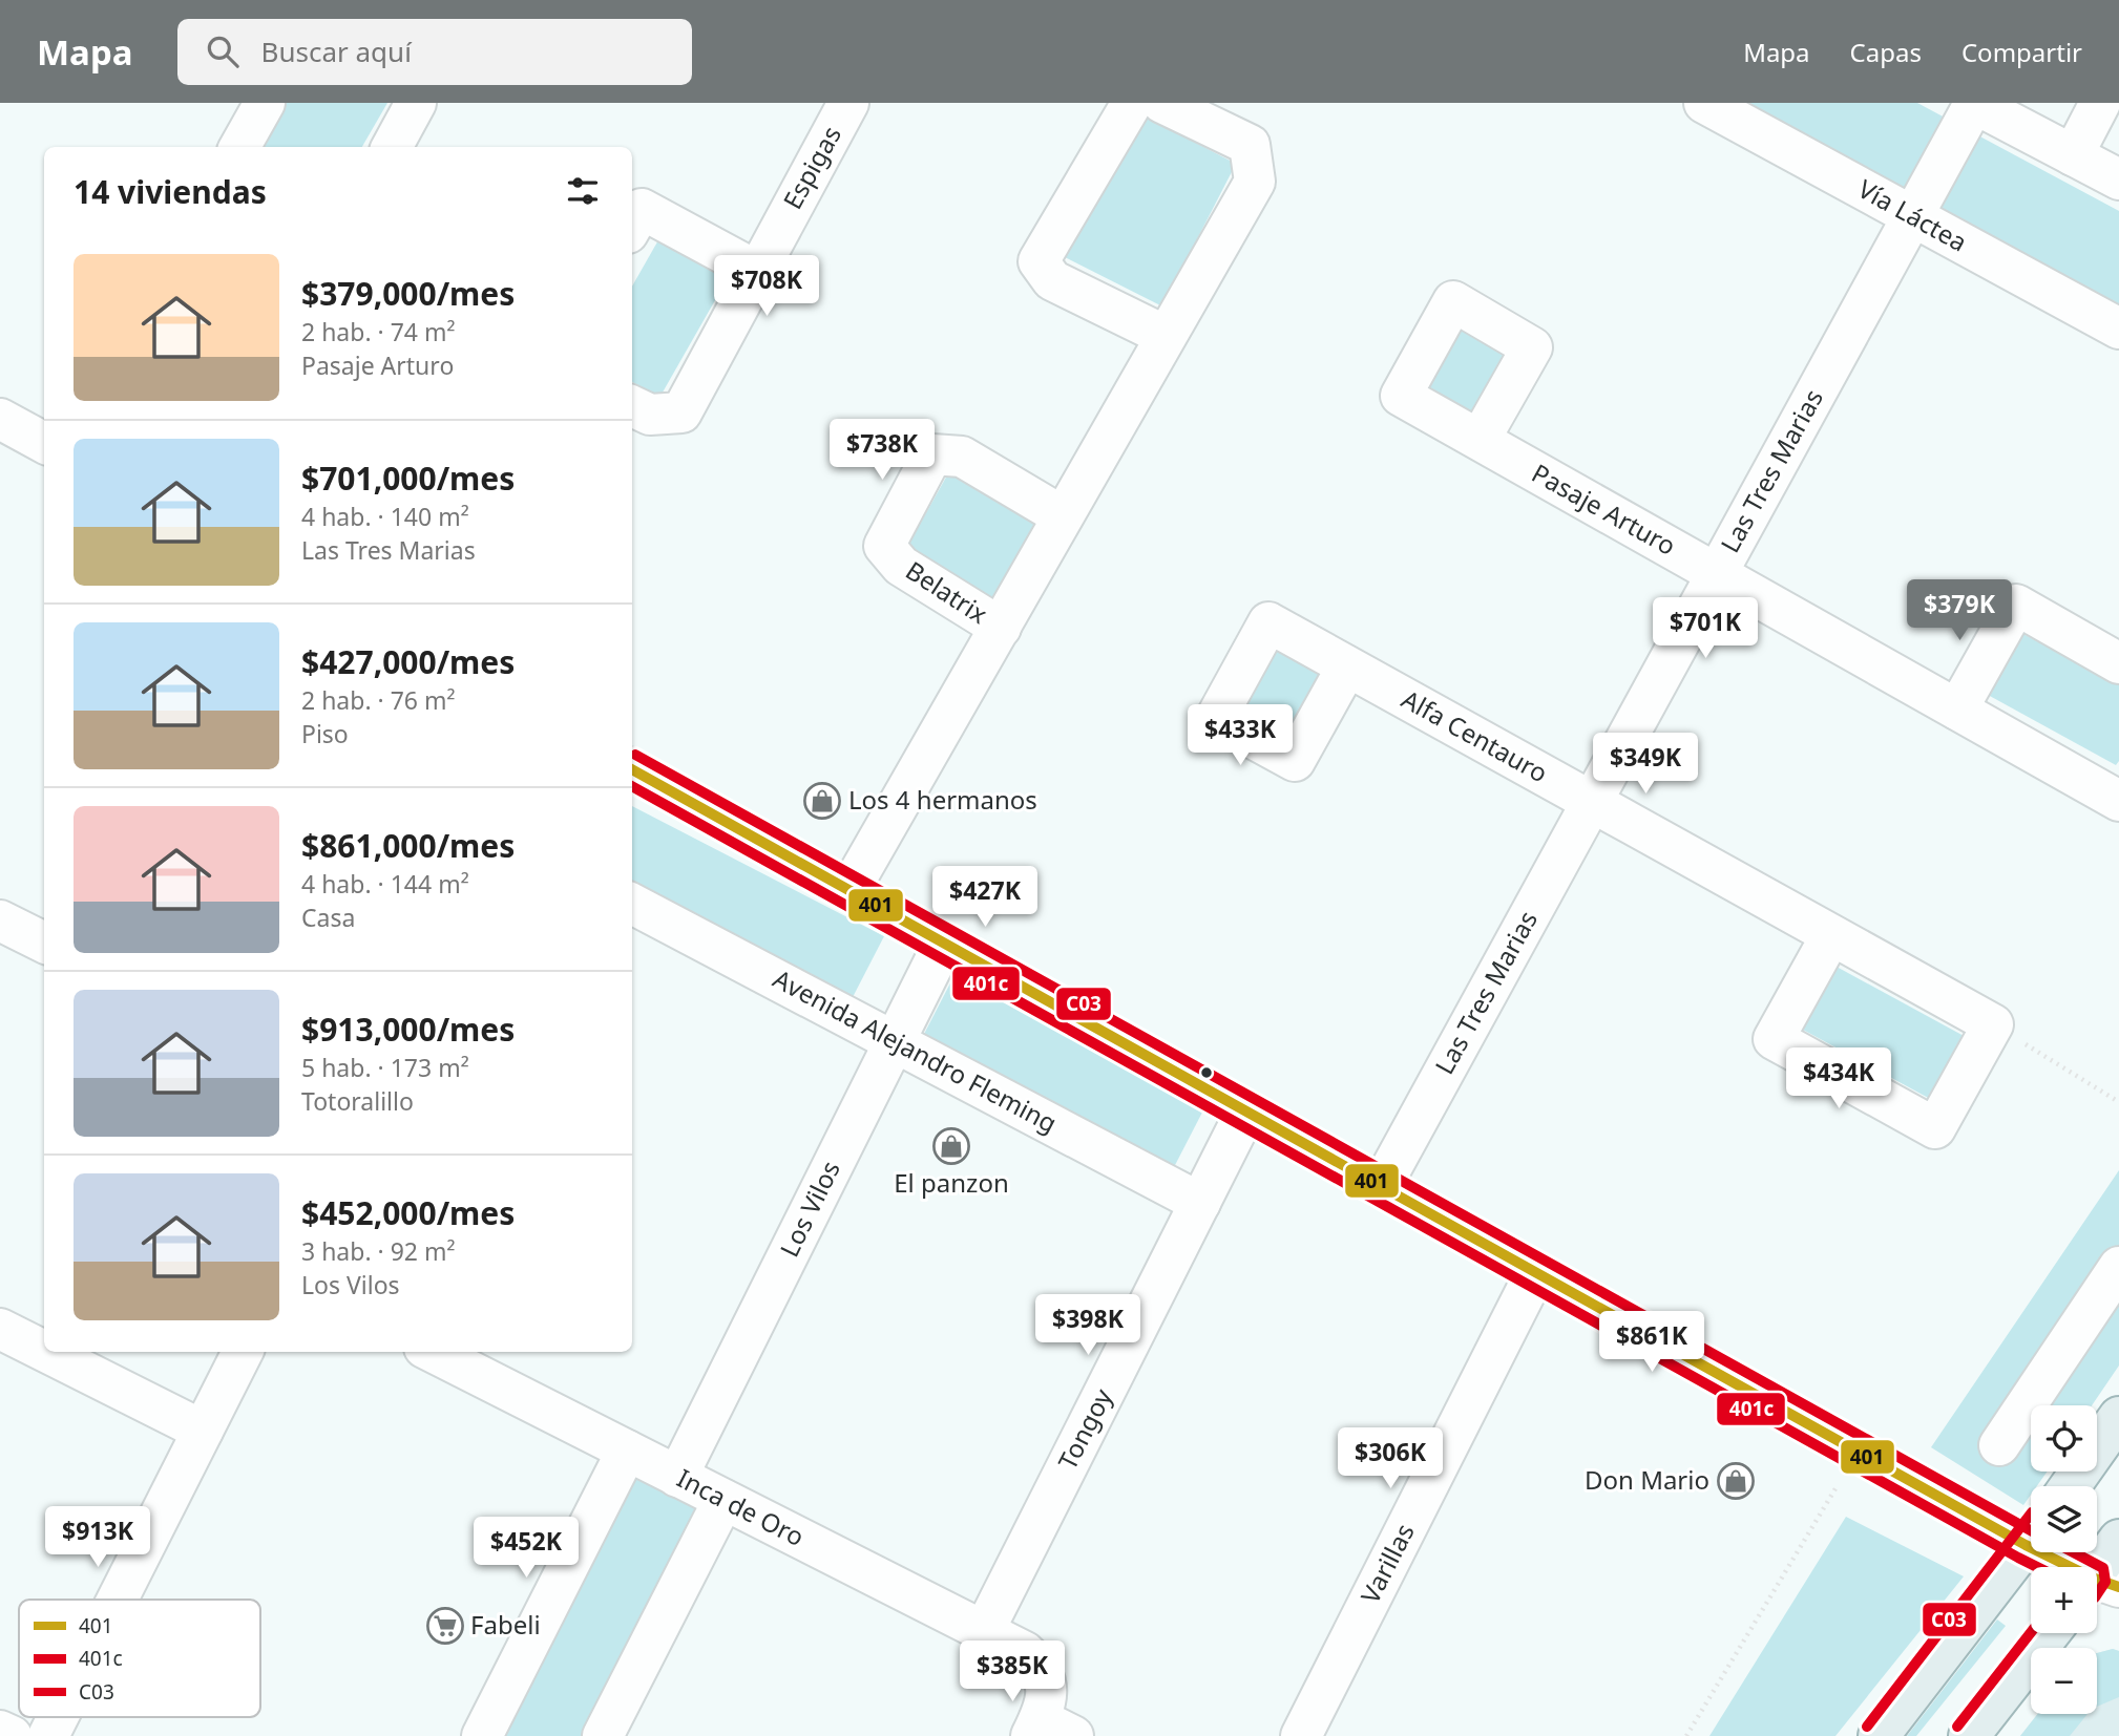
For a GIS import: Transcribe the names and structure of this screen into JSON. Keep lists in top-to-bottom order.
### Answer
{
  "streets": {
    "street": [
      "Espigas",
      "Vía Láctea",
      "Las Tres Marias",
      "Pasaje Arturo",
      "Belatrix",
      "Alfa Centauro",
      "Avenida Alejandro Fleming",
      "Los Vilos",
      "Tongoy",
      "Inca de Oro",
      "Varillas"
    ]
  },
  "crossings": [
    ["Vía Láctea", "Las Tres Marias"],
    ["Las Tres Marias", "Pasaje Arturo"],
    ["Las Tres Marias", "Alfa Centauro"],
    ["Avenida Alejandro Fleming", "Los Vilos"],
    ["Avenida Alejandro Fleming", "Tongoy"],
    ["Los Vilos", "Inca de Oro"],
    ["Tongoy", "Inca de Oro"]
  ],
  "places": {
    "shop": ["Los 4 hermanos", "El panzon", "Don Mario"],
    "supermarket": ["Fabeli"]
  },
  "lines": ["transit line C03", "transit line 401", "transit line 401c"],
  "legend": ["401", "401c", "C03"],
  "page": {
    "header": "Mapa",
    "search": "Buscar aquí",
    "nav": ["Mapa", "Capas", "Compartir"],
    "heading": "14 viviendas",
    "list": [
      {
        "name": "$379,000/mes",
        "note": "2 hab. · 74 m² · Pasaje Arturo"
      },
      {
        "name": "$701,000/mes",
        "note": "4 hab. · 140 m² · Las Tres Marias"
      },
      {
        "name": "$427,000/mes",
        "note": "2 hab. · 76 m² · Piso"
      },
      {
        "name": "$861,000/mes",
        "note": "4 hab. · 144 m² · Casa"
      },
      {
        "name": "$913,000/mes",
        "note": "5 hab. · 173 m² · Totoralillo"
      },
      {
        "name": "$452,000/mes",
        "note": "3 hab. · 92 m² · Los Vilos"
      }
    ],
    "price": [
      "$708K",
      "$738K",
      "$379K",
      "$701K",
      "$433K",
      "$349K",
      "$427K",
      "$434K",
      "$398K",
      "$861K",
      "$306K",
      "$913K",
      "$452K",
      "$385K"
    ],
    "map_buttons": ["+", "−"]
  }
}
